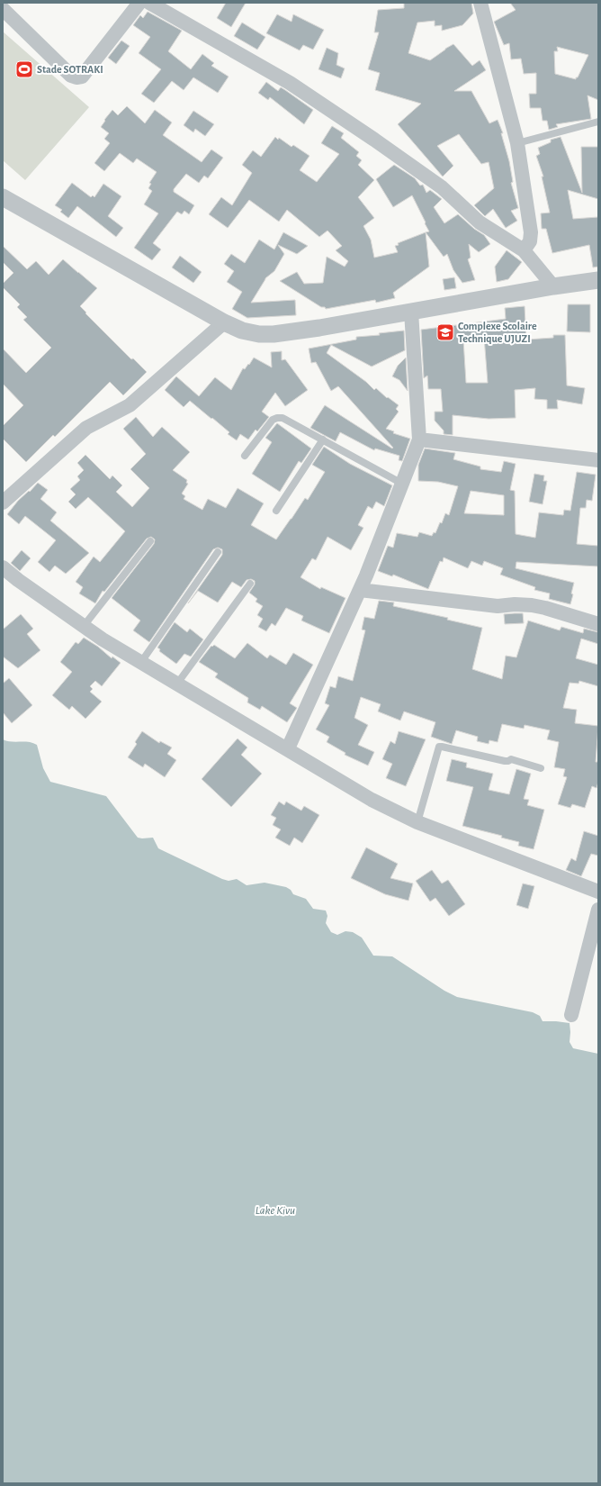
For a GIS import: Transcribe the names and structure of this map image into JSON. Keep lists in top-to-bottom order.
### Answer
{
  "water": ["Lake Kivu"],
  "places": {
    "sports": ["Stade SOTRAKI"],
    "school or university": ["Complexe Scolaire Technique UJUZI"]
  }
}
